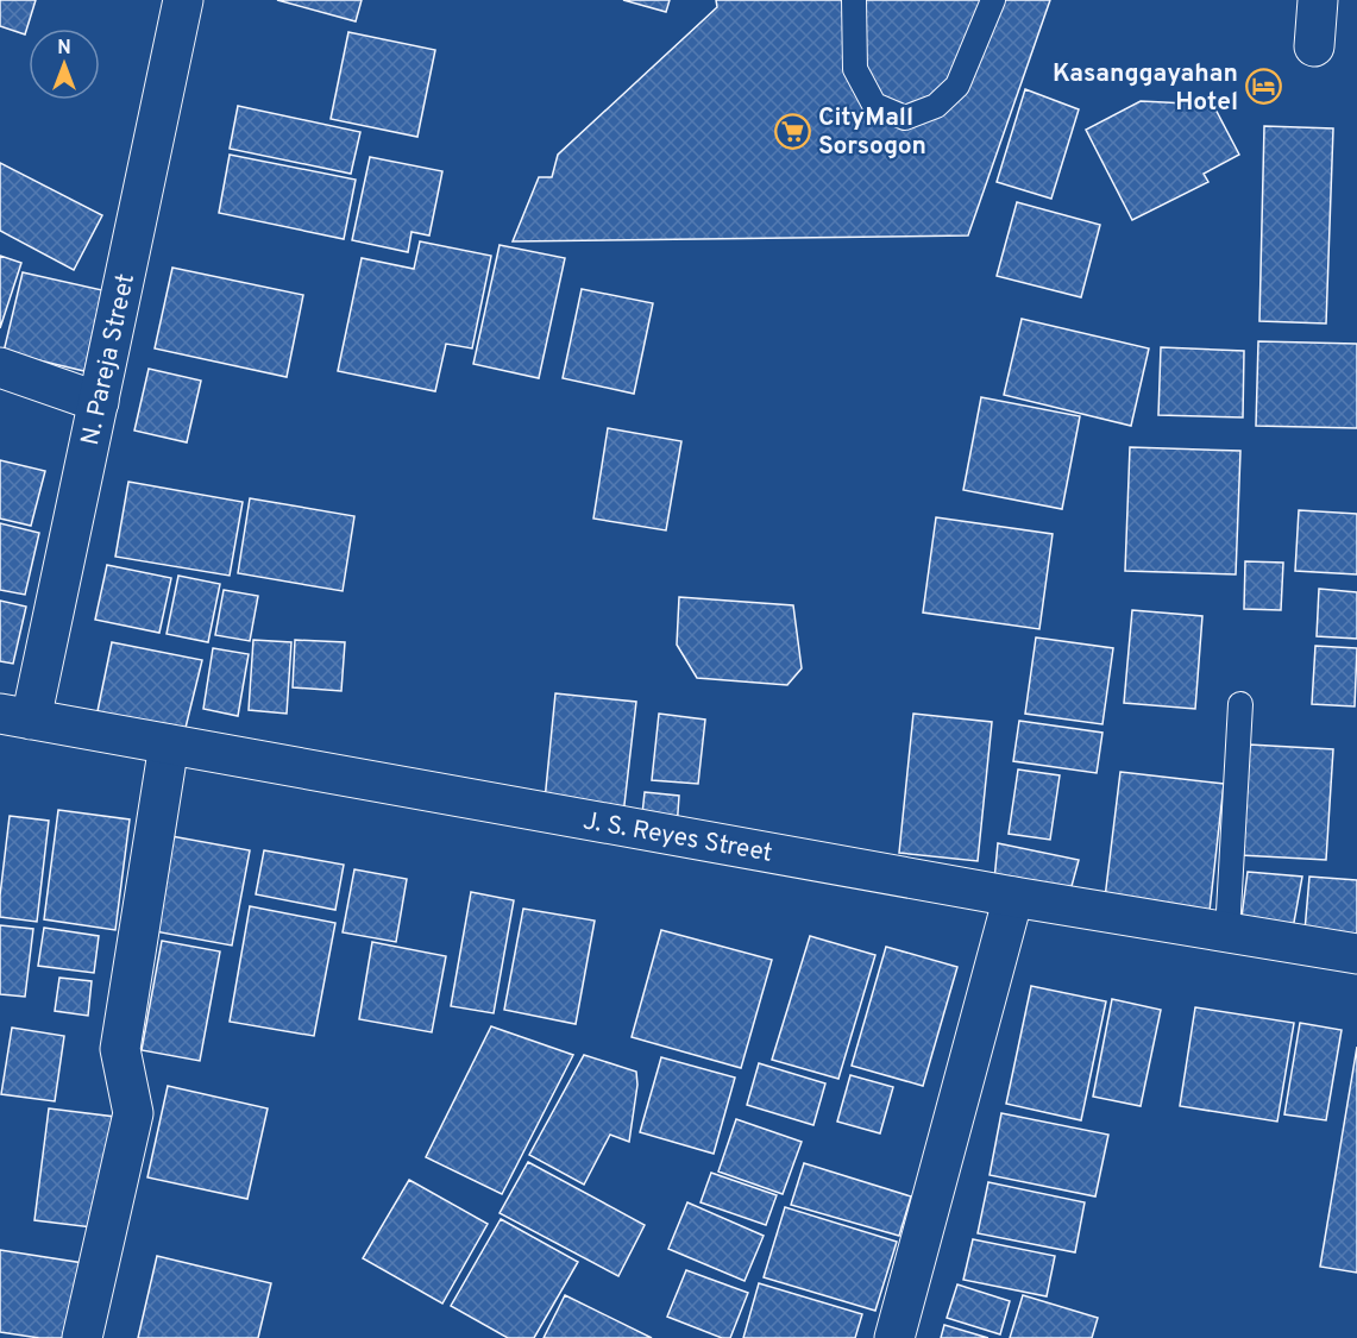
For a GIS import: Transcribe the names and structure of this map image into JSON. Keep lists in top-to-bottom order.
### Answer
{
  "streets": {
    "street": ["N. Pareja Street", "J. S. Reyes Street"]
  },
  "crossings": [
    ["N. Pareja Street", "J. S. Reyes Street"]
  ],
  "places": {
    "hotel": ["Kasanggayahan Hotel"],
    "supermarket": ["CityMall Sorsogon"]
  },
  "north": "top"
}
